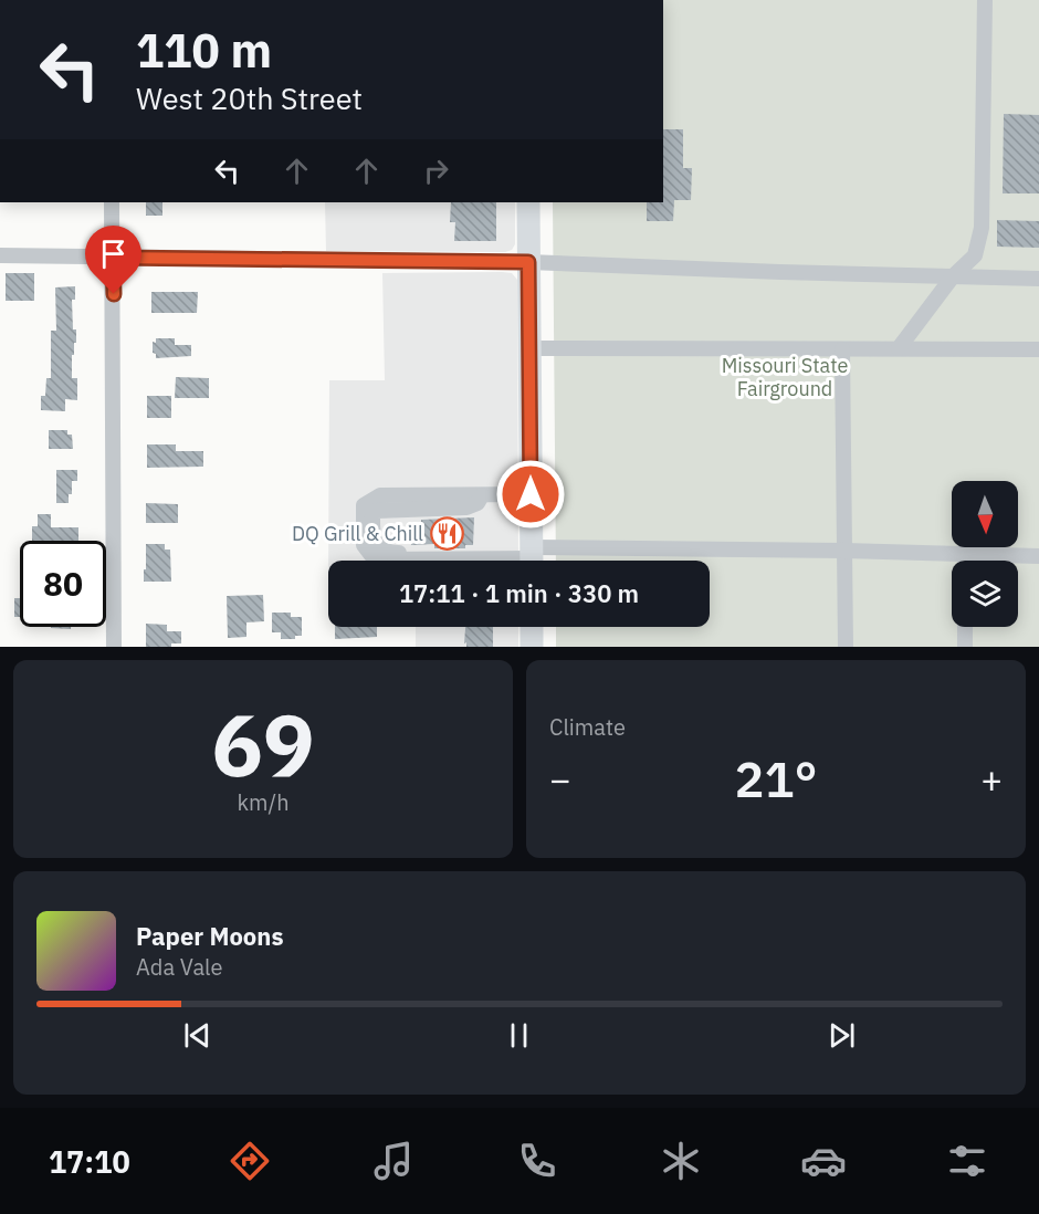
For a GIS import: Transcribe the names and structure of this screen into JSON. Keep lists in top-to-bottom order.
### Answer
{
  "parks": ["Missouri State Fairground"],
  "places": {
    "restaurant": ["DQ Grill & Chill"]
  },
  "north": "bottom",
  "page": {
    "turn": ["110 m", "West 20th Street"],
    "limit": "80",
    "trip": "17:11 · 1 min · 330 m",
    "tile": [
      ["69", "km/h"],
      "Climate"
    ],
    "heat": ["−", "21°", "+"],
    "song": ["Paper Moons", "Ada Vale"],
    "tabs": "17:10"
  }
}
